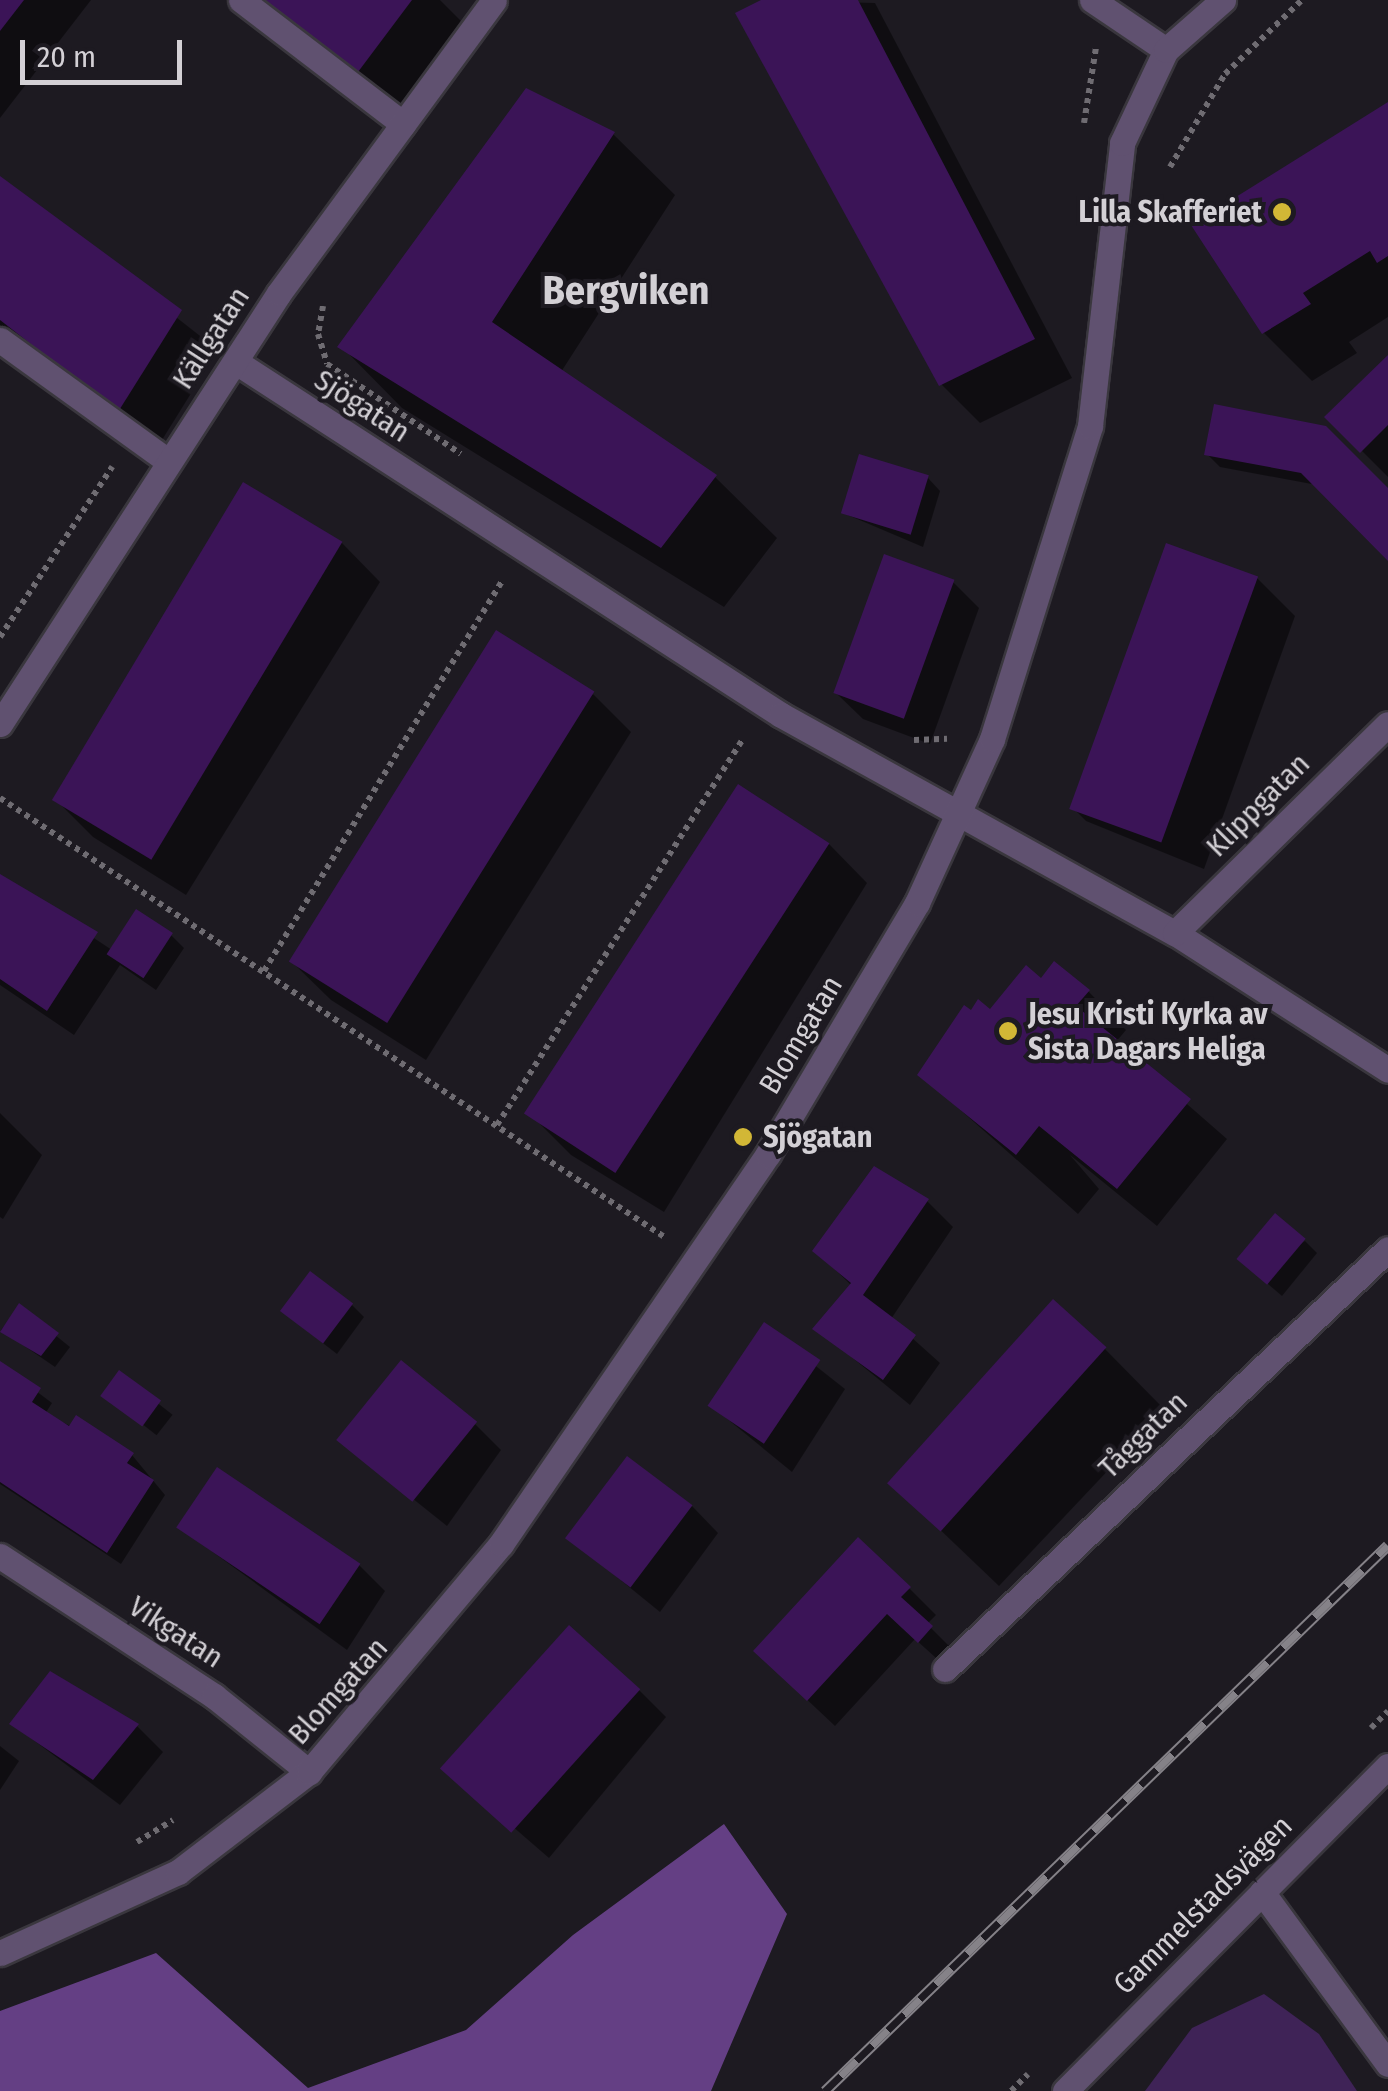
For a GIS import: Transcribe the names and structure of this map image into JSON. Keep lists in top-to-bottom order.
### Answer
{
  "streets": {
    "street": [
      "Källgatan",
      "Sjögatan",
      "Klippgatan",
      "Blomgatan",
      "Tåggatan",
      "Vikgatan",
      "Gammelstadsvägen"
    ]
  },
  "crossings": [
    ["Källgatan", "Sjögatan"],
    ["Sjögatan", "Klippgatan"],
    ["Sjögatan", "Blomgatan"],
    ["Blomgatan", "Vikgatan"]
  ],
  "districts": ["Bergviken"],
  "places": ["Lilla Skafferiet", "Jesu Kristi Kyrka av Sista Dagars Heliga", "Sjögatan"],
  "scale_bar": "20 m"
}
